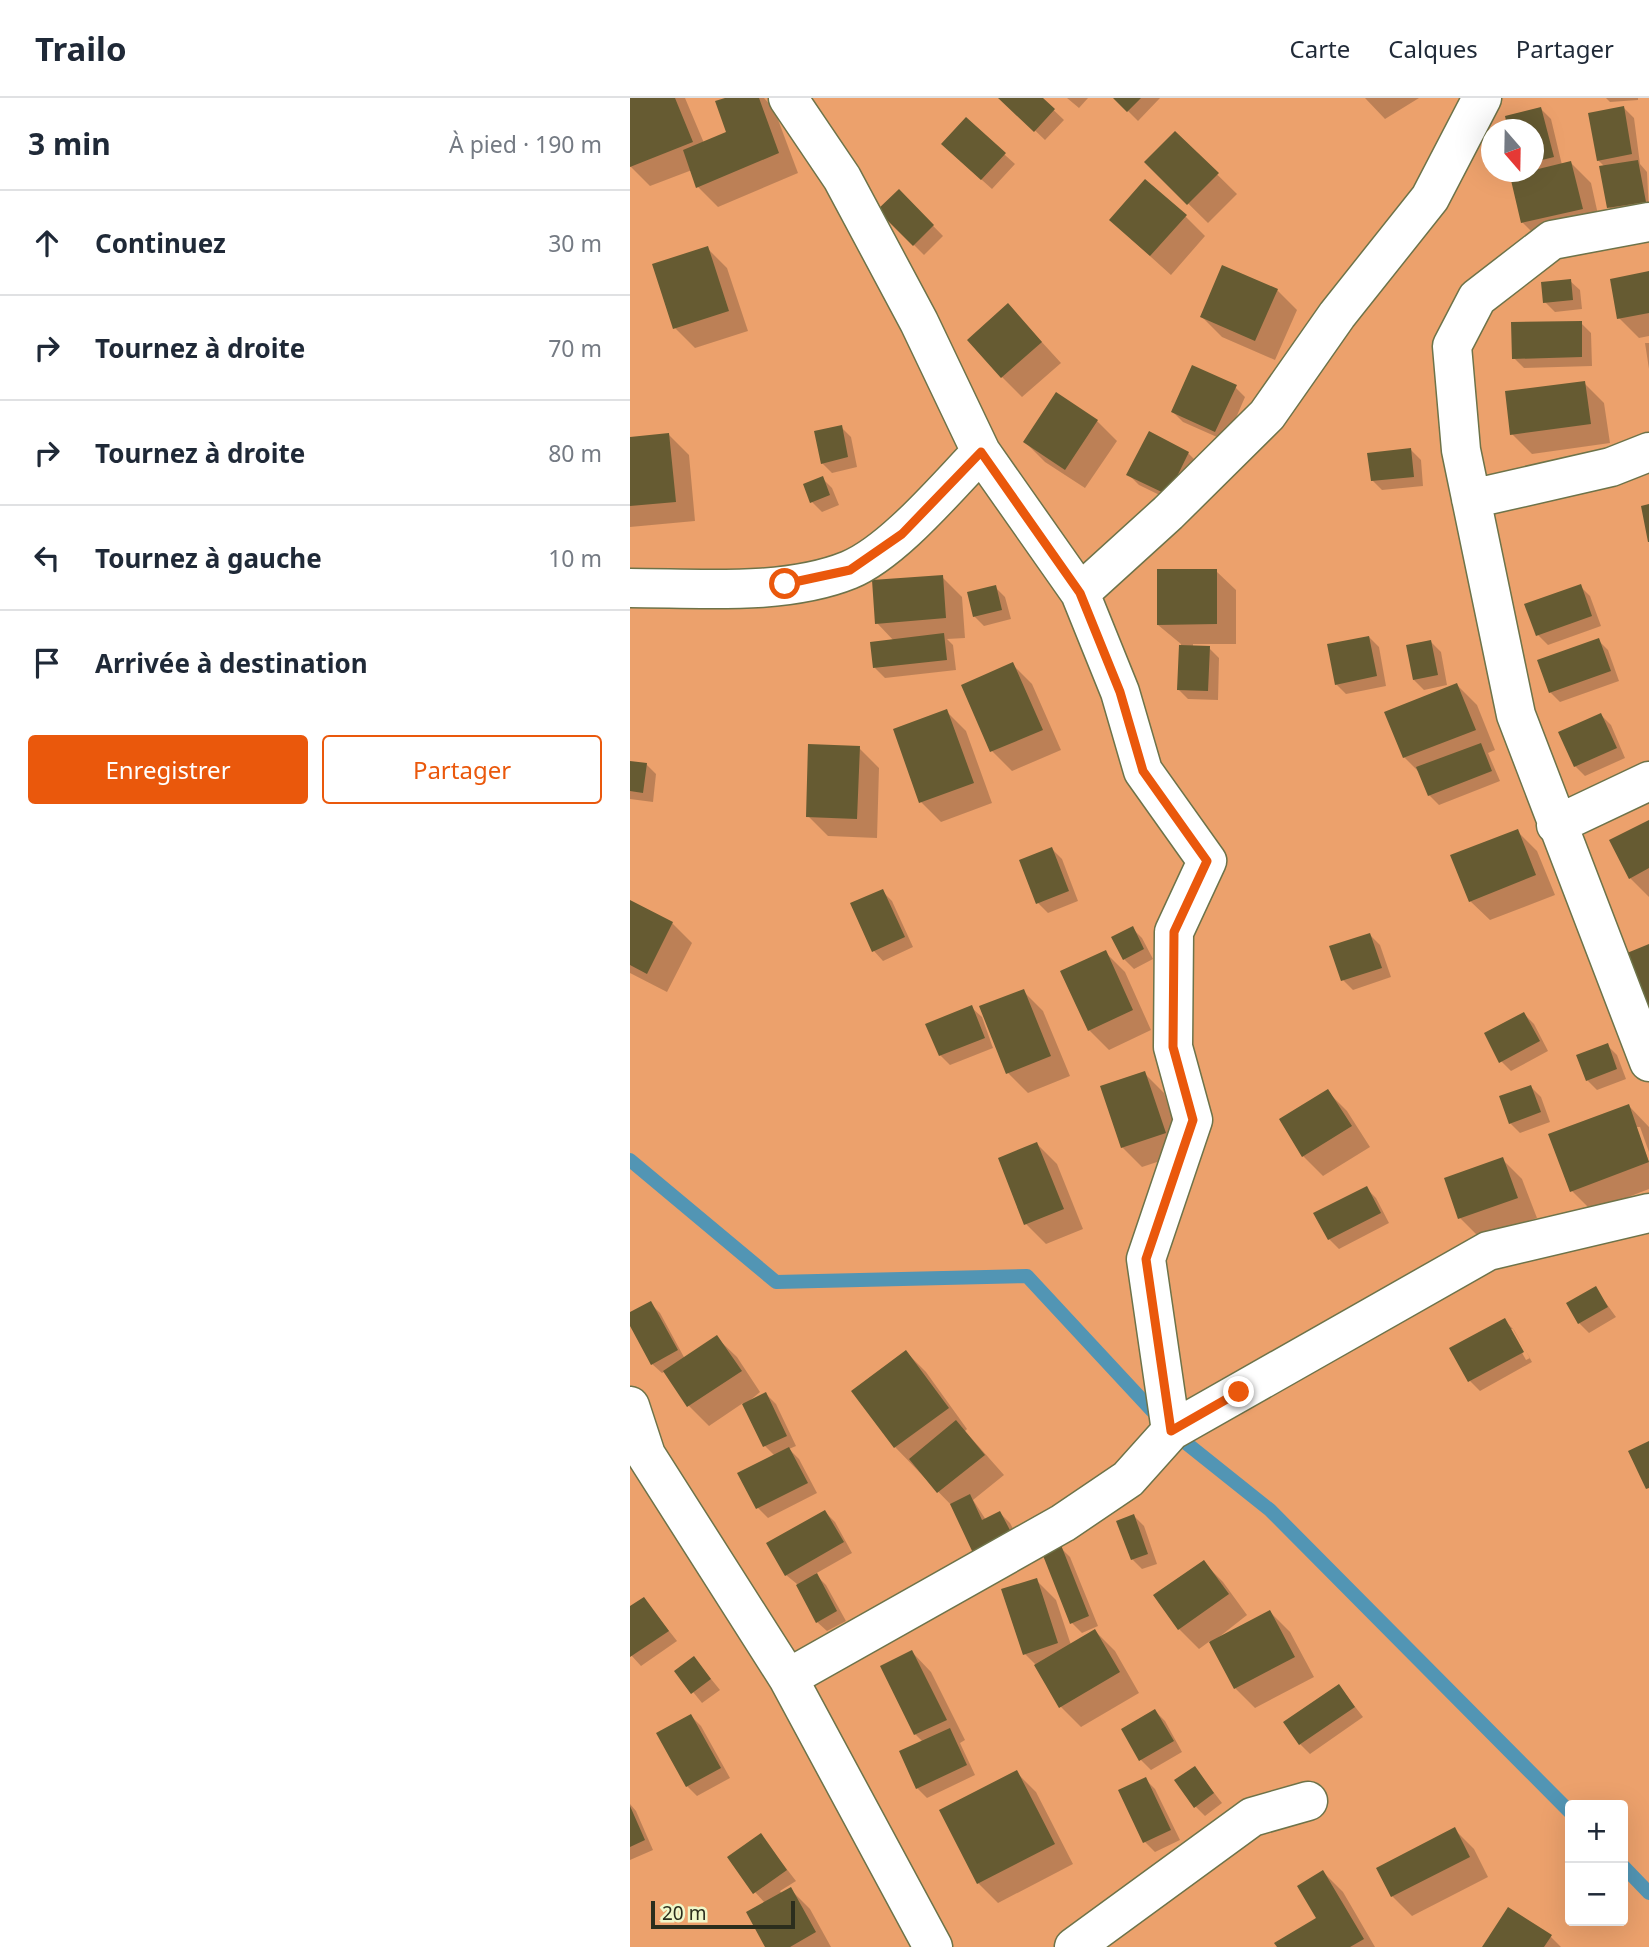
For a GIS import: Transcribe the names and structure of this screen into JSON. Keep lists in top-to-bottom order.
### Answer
{
  "scale_bar": "20 m",
  "north": "bottom",
  "page": {
    "header": "Trailo",
    "nav": ["Carte", "Calques", "Partager"],
    "heading": ["3 min", "À pied · 190 m"],
    "list": [
      ["Continuez", "30 m"],
      ["Tournez à droite", "70 m"],
      ["Tournez à droite", "80 m"],
      ["Tournez à gauche", "10 m"],
      "Arrivée à destination"
    ],
    "buttons": ["Enregistrer", "Partager"],
    "map_buttons": ["+", "−"],
    "scale": "20 m"
  }
}
